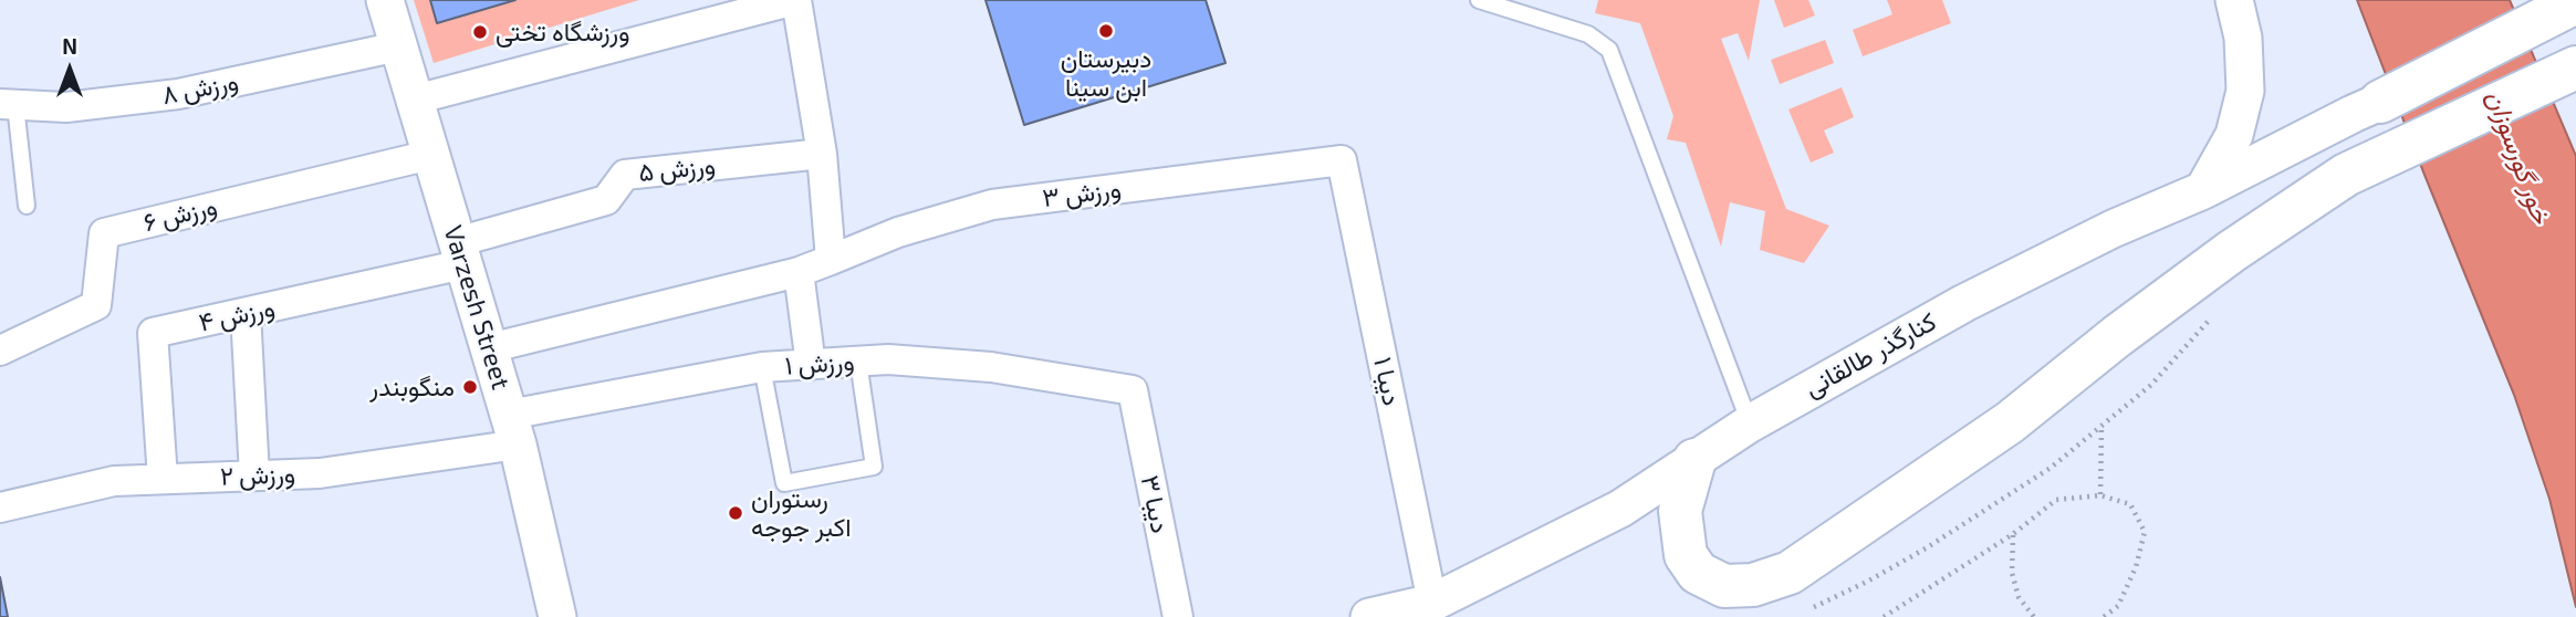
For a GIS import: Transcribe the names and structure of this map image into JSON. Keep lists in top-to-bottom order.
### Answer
{
  "streets": {
    "street": [
      "ورزش ۸",
      "ورزش ۵",
      "ورزش ۳",
      "ورزش ۶",
      "Varzesh Street",
      "ورزش ۴",
      "کنارگذر طالقانی",
      "ورزش ۱",
      "دیبا ۱",
      "ورزش ۲",
      "دیبا ۳"
    ]
  },
  "crossings": [
    ["ورزش ۸", "Varzesh Street"],
    ["ورزش ۵", "Varzesh Street"],
    ["ورزش ۵", "ورزش ۴"],
    ["ورزش ۳", "دیبا ۱"],
    ["ورزش ۶", "Varzesh Street"],
    ["Varzesh Street", "ورزش ۴"],
    ["Varzesh Street", "ورزش ۱"],
    ["Varzesh Street", "ورزش ۲"],
    ["ورزش ۴", "ورزش ۲"],
    ["کنارگذر طالقانی", "دیبا ۱"],
    ["ورزش ۱", "ورزش ۲"],
    ["ورزش ۱", "دیبا ۳"]
  ],
  "water": ["خور گورسوزان"],
  "places": [
    "دبیرستان ابن سینا",
    "ورزشگاه تختی",
    "منگوبندر",
    "رستوران اکبر جوجه"
  ],
  "north": "top"
}
